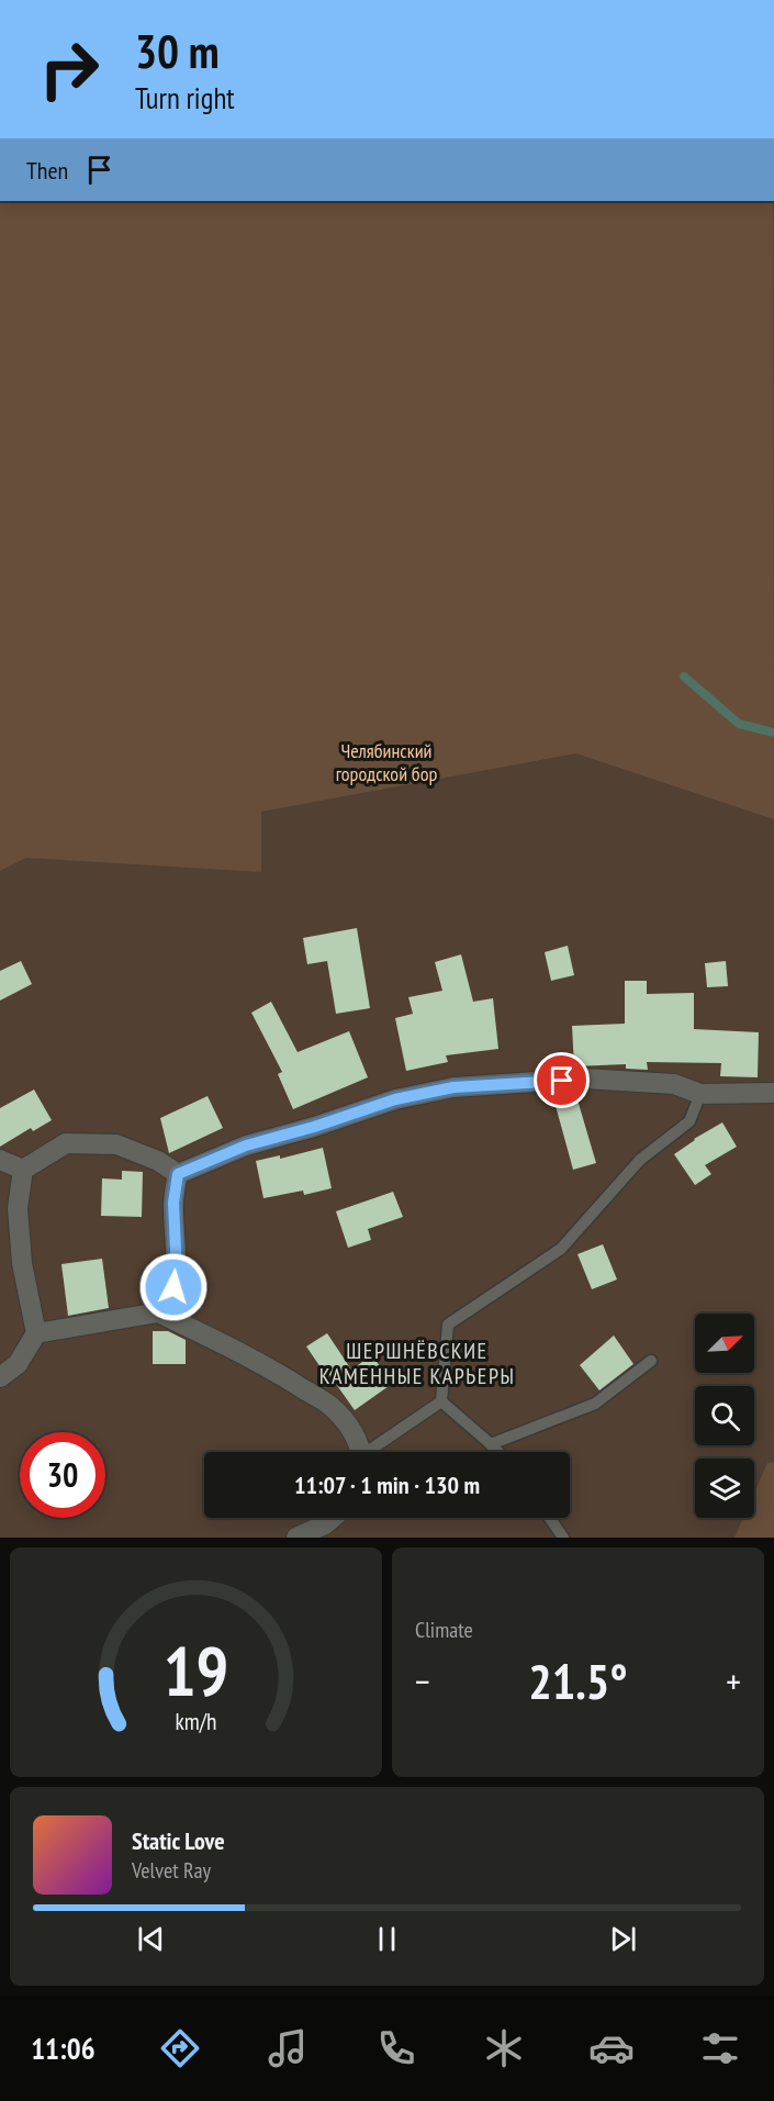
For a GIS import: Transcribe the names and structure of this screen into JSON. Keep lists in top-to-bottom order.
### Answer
{
  "districts": ["ШЕРШНЁВСКИЕ КАМЕННЫЕ КАРЬЕРЫ"],
  "parks": ["Челябинский городской бор"],
  "north": "top right",
  "page": {
    "turn": ["30 m", "Turn right"],
    "then": "Then",
    "limit": "30",
    "trip": "11:07 · 1 min · 130 m",
    "tile": "Climate",
    "heat": ["−", "21.5°", "+"],
    "song": ["Static Love", "Velvet Ray"],
    "tabs": "11:06",
    "gauge": ["19", "km/h"]
  }
}
